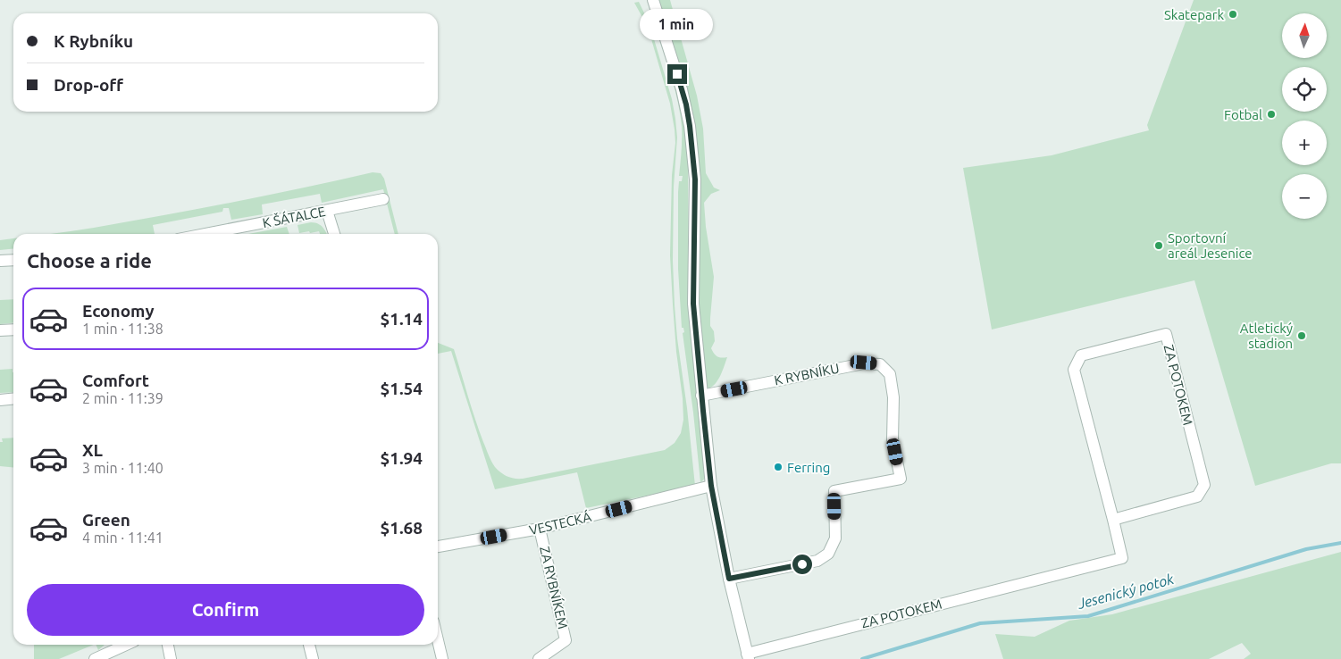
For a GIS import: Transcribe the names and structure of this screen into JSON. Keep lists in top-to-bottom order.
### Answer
{
  "streets": {
    "street": [
      "K ŠÁTALCE",
      "K RYBNÍKU",
      "ZA POTOKEM",
      "VESTECKÁ",
      "ZA RYBNÍKEM"
    ]
  },
  "crossings": [
    ["VESTECKÁ", "ZA RYBNÍKEM"]
  ],
  "water": ["Jesenický potok"],
  "places": [
    "Skatepark",
    "Fotbal",
    "Sportovní areál Jesenice",
    "Atletický stadion",
    "Ferring"
  ],
  "north": "top",
  "page": {
    "bubble": "1 min",
    "map_buttons": ["+", "−"],
    "banner": ["K Rybníku", "Drop-off"],
    "heading": "Choose a ride",
    "list": [
      {
        "name": "Economy",
        "note": "1 min · 11:38",
        "value": "$1.14"
      },
      {
        "name": "Comfort",
        "note": "2 min · 11:39",
        "value": "$1.54"
      },
      {
        "name": "XL",
        "note": "3 min · 11:40",
        "value": "$1.94"
      },
      {
        "name": "Green",
        "note": "4 min · 11:41",
        "value": "$1.68"
      }
    ],
    "buttons": "Confirm"
  }
}
